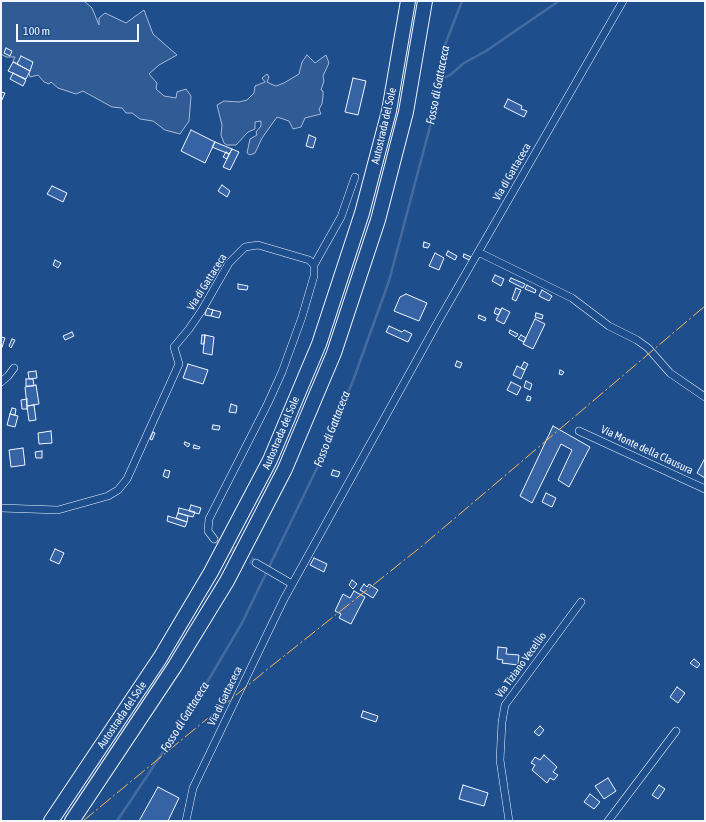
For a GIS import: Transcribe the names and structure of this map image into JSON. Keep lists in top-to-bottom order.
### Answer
{
  "streets": {
    "highway": ["Autostrada del Sole"],
    "street": ["Via di Gattaceca", "Via Monte della Clausura", "Via Tiziano Vecellio"]
  },
  "water": ["Fosso di Gattaceca"],
  "scale_bar": "100 m"
}
